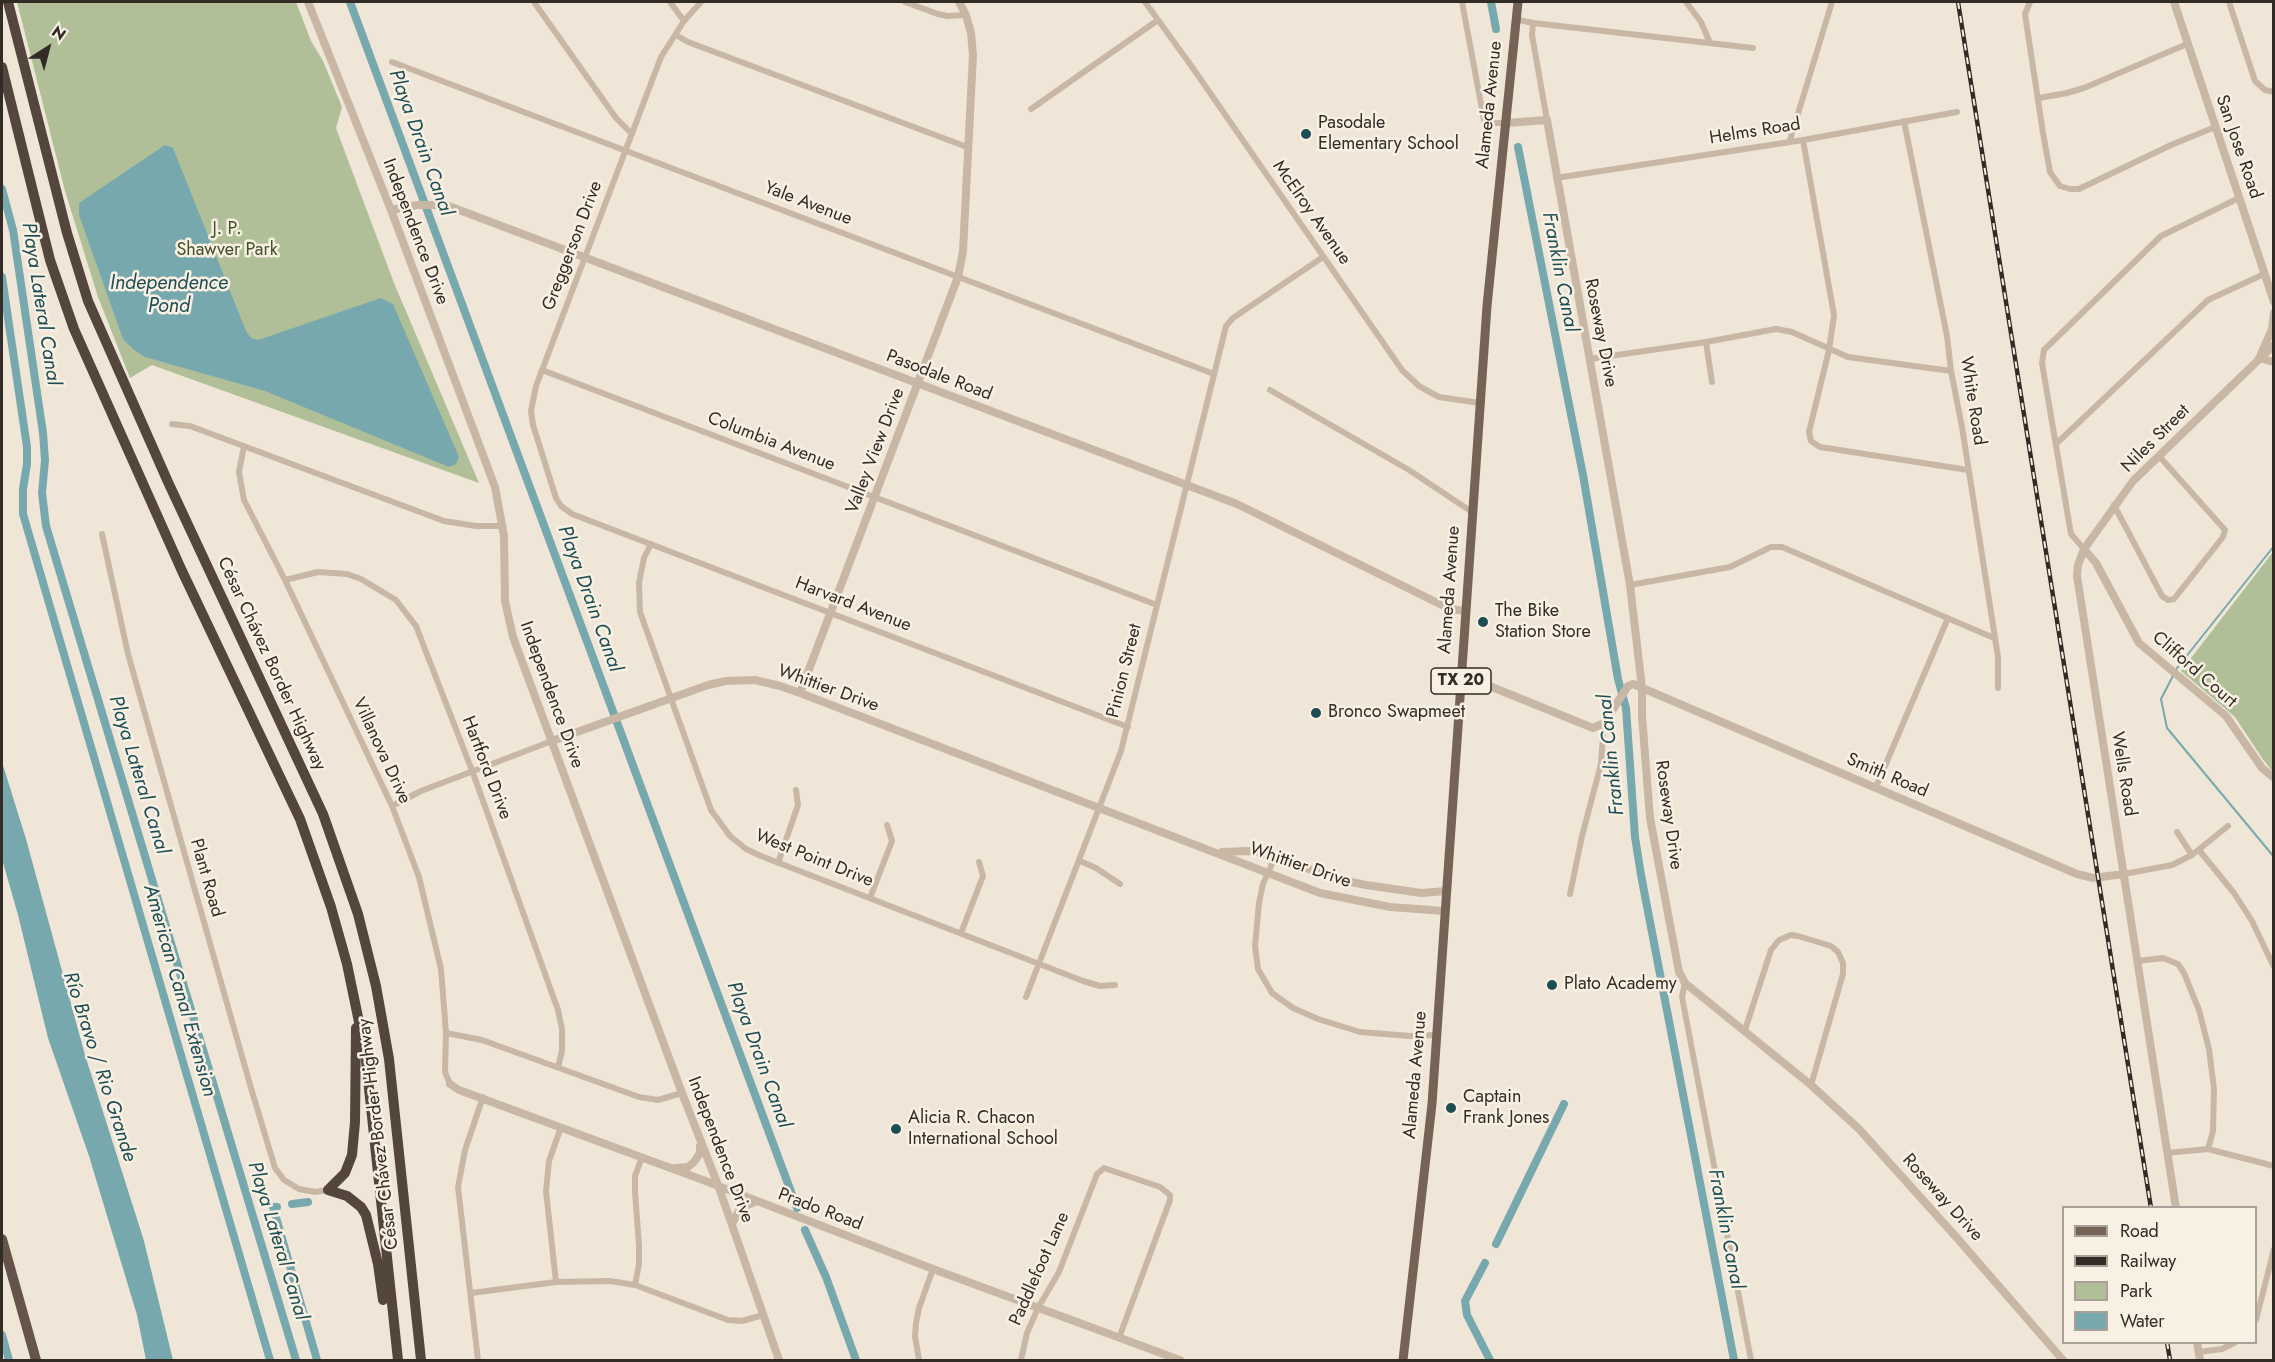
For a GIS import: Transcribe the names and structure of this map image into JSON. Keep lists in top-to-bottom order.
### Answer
{
  "streets": {
    "highway": ["César Chávez Border Highway"],
    "main road": ["Alameda Avenue", "TX 20"],
    "street": [
      "Helms Road",
      "San Jose Road",
      "Yale Avenue",
      "McElroy Avenue",
      "Independence Drive",
      "Greggerson Drive",
      "Roseway Drive",
      "Pasodale Road",
      "White Road",
      "Niles Street",
      "Columbia Avenue",
      "Valley View Drive",
      "Harvard Avenue",
      "Clifford Court",
      "Pinion Street",
      "Whittier Drive",
      "Villanova Drive",
      "Hartford Drive",
      "Wells Road",
      "Smith Road",
      "West Point Drive",
      "Plant Road",
      "Prado Road",
      "Paddlefoot Lane"
    ]
  },
  "crossings": [
    ["Alameda Avenue", "McElroy Avenue"],
    ["Alameda Avenue", "Pasodale Road"],
    ["Alameda Avenue", "Whittier Drive"],
    ["Helms Road", "Roseway Drive"],
    ["Helms Road", "White Road"],
    ["Yale Avenue", "Greggerson Drive"],
    ["Yale Avenue", "Valley View Drive"],
    ["Yale Avenue", "Pinion Street"],
    ["McElroy Avenue", "Pinion Street"],
    ["Independence Drive", "Pasodale Road"],
    ["Independence Drive", "Whittier Drive"],
    ["Independence Drive", "Prado Road"],
    ["Greggerson Drive", "Pasodale Road"],
    ["Greggerson Drive", "Columbia Avenue"],
    ["Greggerson Drive", "Harvard Avenue"],
    ["Roseway Drive", "Smith Road"],
    ["Pasodale Road", "Valley View Drive"],
    ["Pasodale Road", "Pinion Street"],
    ["Niles Street", "Clifford Court"],
    ["Niles Street", "Wells Road"],
    ["Columbia Avenue", "Valley View Drive"],
    ["Columbia Avenue", "Pinion Street"],
    ["Valley View Drive", "Harvard Avenue"],
    ["Valley View Drive", "Whittier Drive"],
    ["Harvard Avenue", "Pinion Street"],
    ["Harvard Avenue", "West Point Drive"],
    ["Clifford Court", "Wells Road"],
    ["Pinion Street", "Whittier Drive"],
    ["Pinion Street", "West Point Drive"],
    ["Whittier Drive", "Villanova Drive"],
    ["Whittier Drive", "Hartford Drive"],
    ["Whittier Drive", "West Point Drive"],
    ["Villanova Drive", "Hartford Drive"],
    ["Villanova Drive", "Prado Road"],
    ["Wells Road", "Smith Road"],
    ["Prado Road", "Paddlefoot Lane"]
  ],
  "water": [
    "Playa Drain Canal",
    "Franklin Canal",
    "Independence Pond",
    "Playa Lateral Canal",
    "American Canal Extension",
    "Río Bravo / Rio Grande"
  ],
  "parks": ["J. P. Shawver Park"],
  "places": [
    "Pasodale Elementary School",
    "The Bike Station Store",
    "Bronco Swapmeet",
    "Plato Academy",
    "Captain Frank Jones",
    "Alicia R. Chacon International School"
  ],
  "legend": [
    "Road",
    "Railway",
    "Park",
    "Water"
  ],
  "north": "top right"
}
